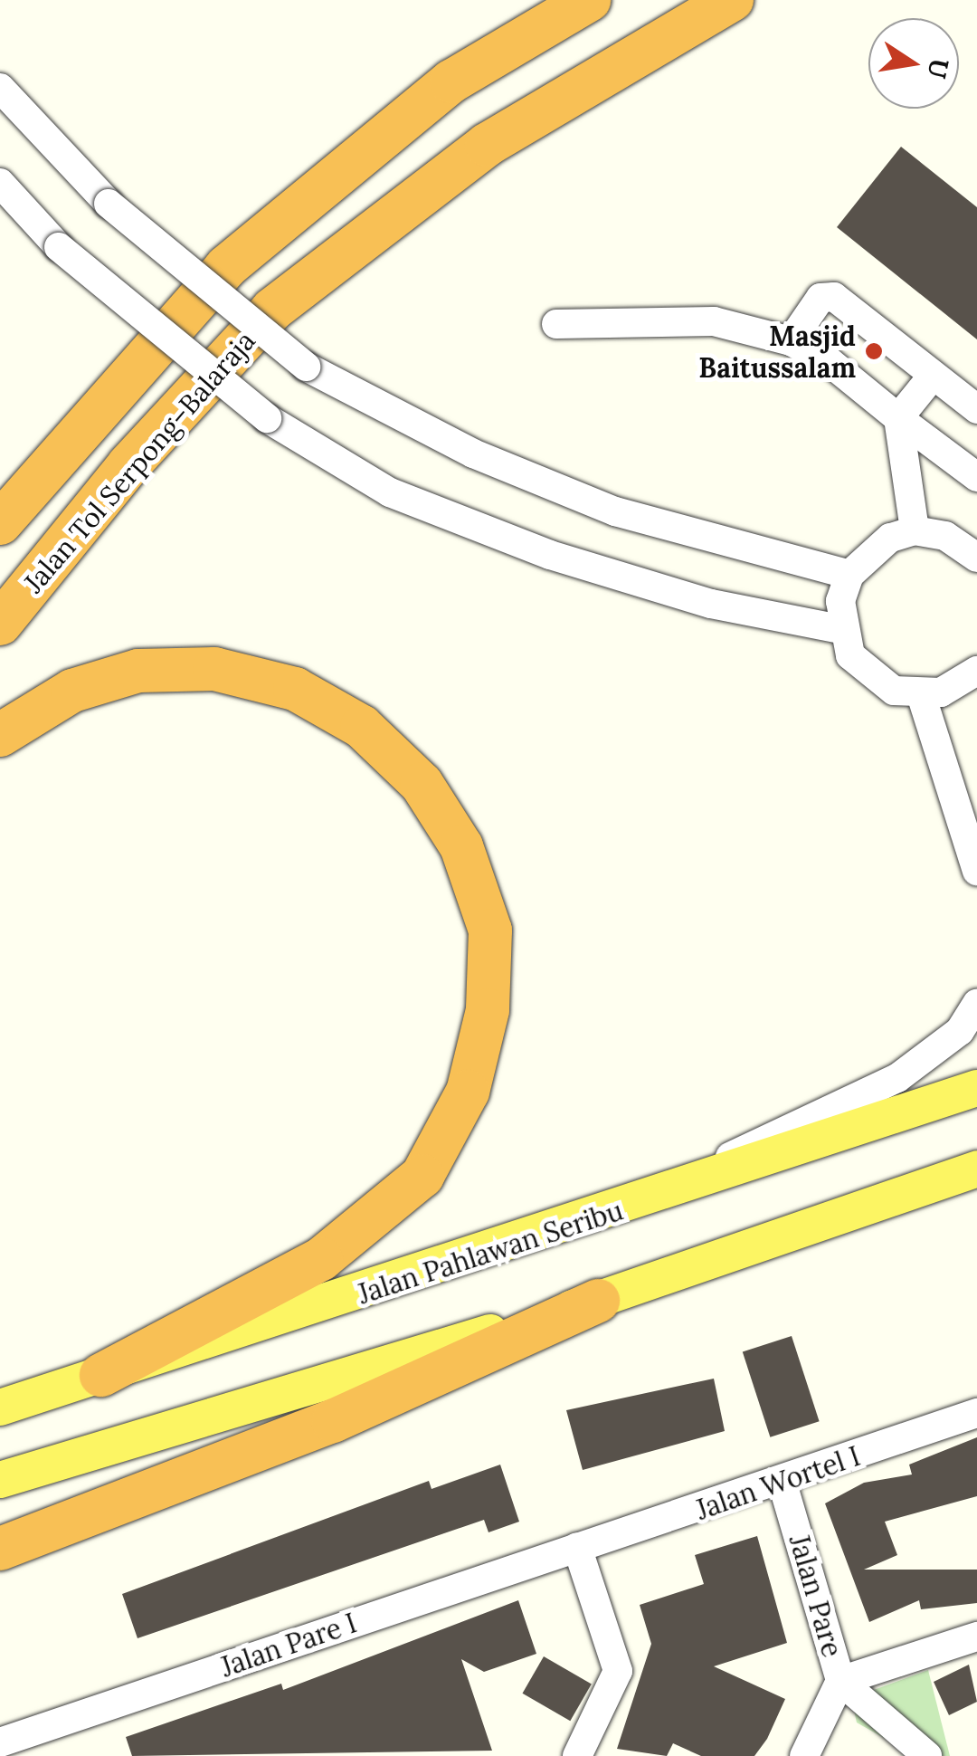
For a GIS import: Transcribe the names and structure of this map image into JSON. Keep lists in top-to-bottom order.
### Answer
{
  "streets": {
    "highway": ["Jalan Tol Serpong–Balaraja"],
    "main road": ["Jalan Pahlawan Seribu"],
    "street": ["Jalan Wortel I", "Jalan Pare", "Jalan Pare I"]
  },
  "crossings": [
    ["Jalan Wortel I", "Jalan Pare"],
    ["Jalan Wortel I", "Jalan Pare I"]
  ],
  "places": ["Masjid Baitussalam"],
  "north": "right"
}
